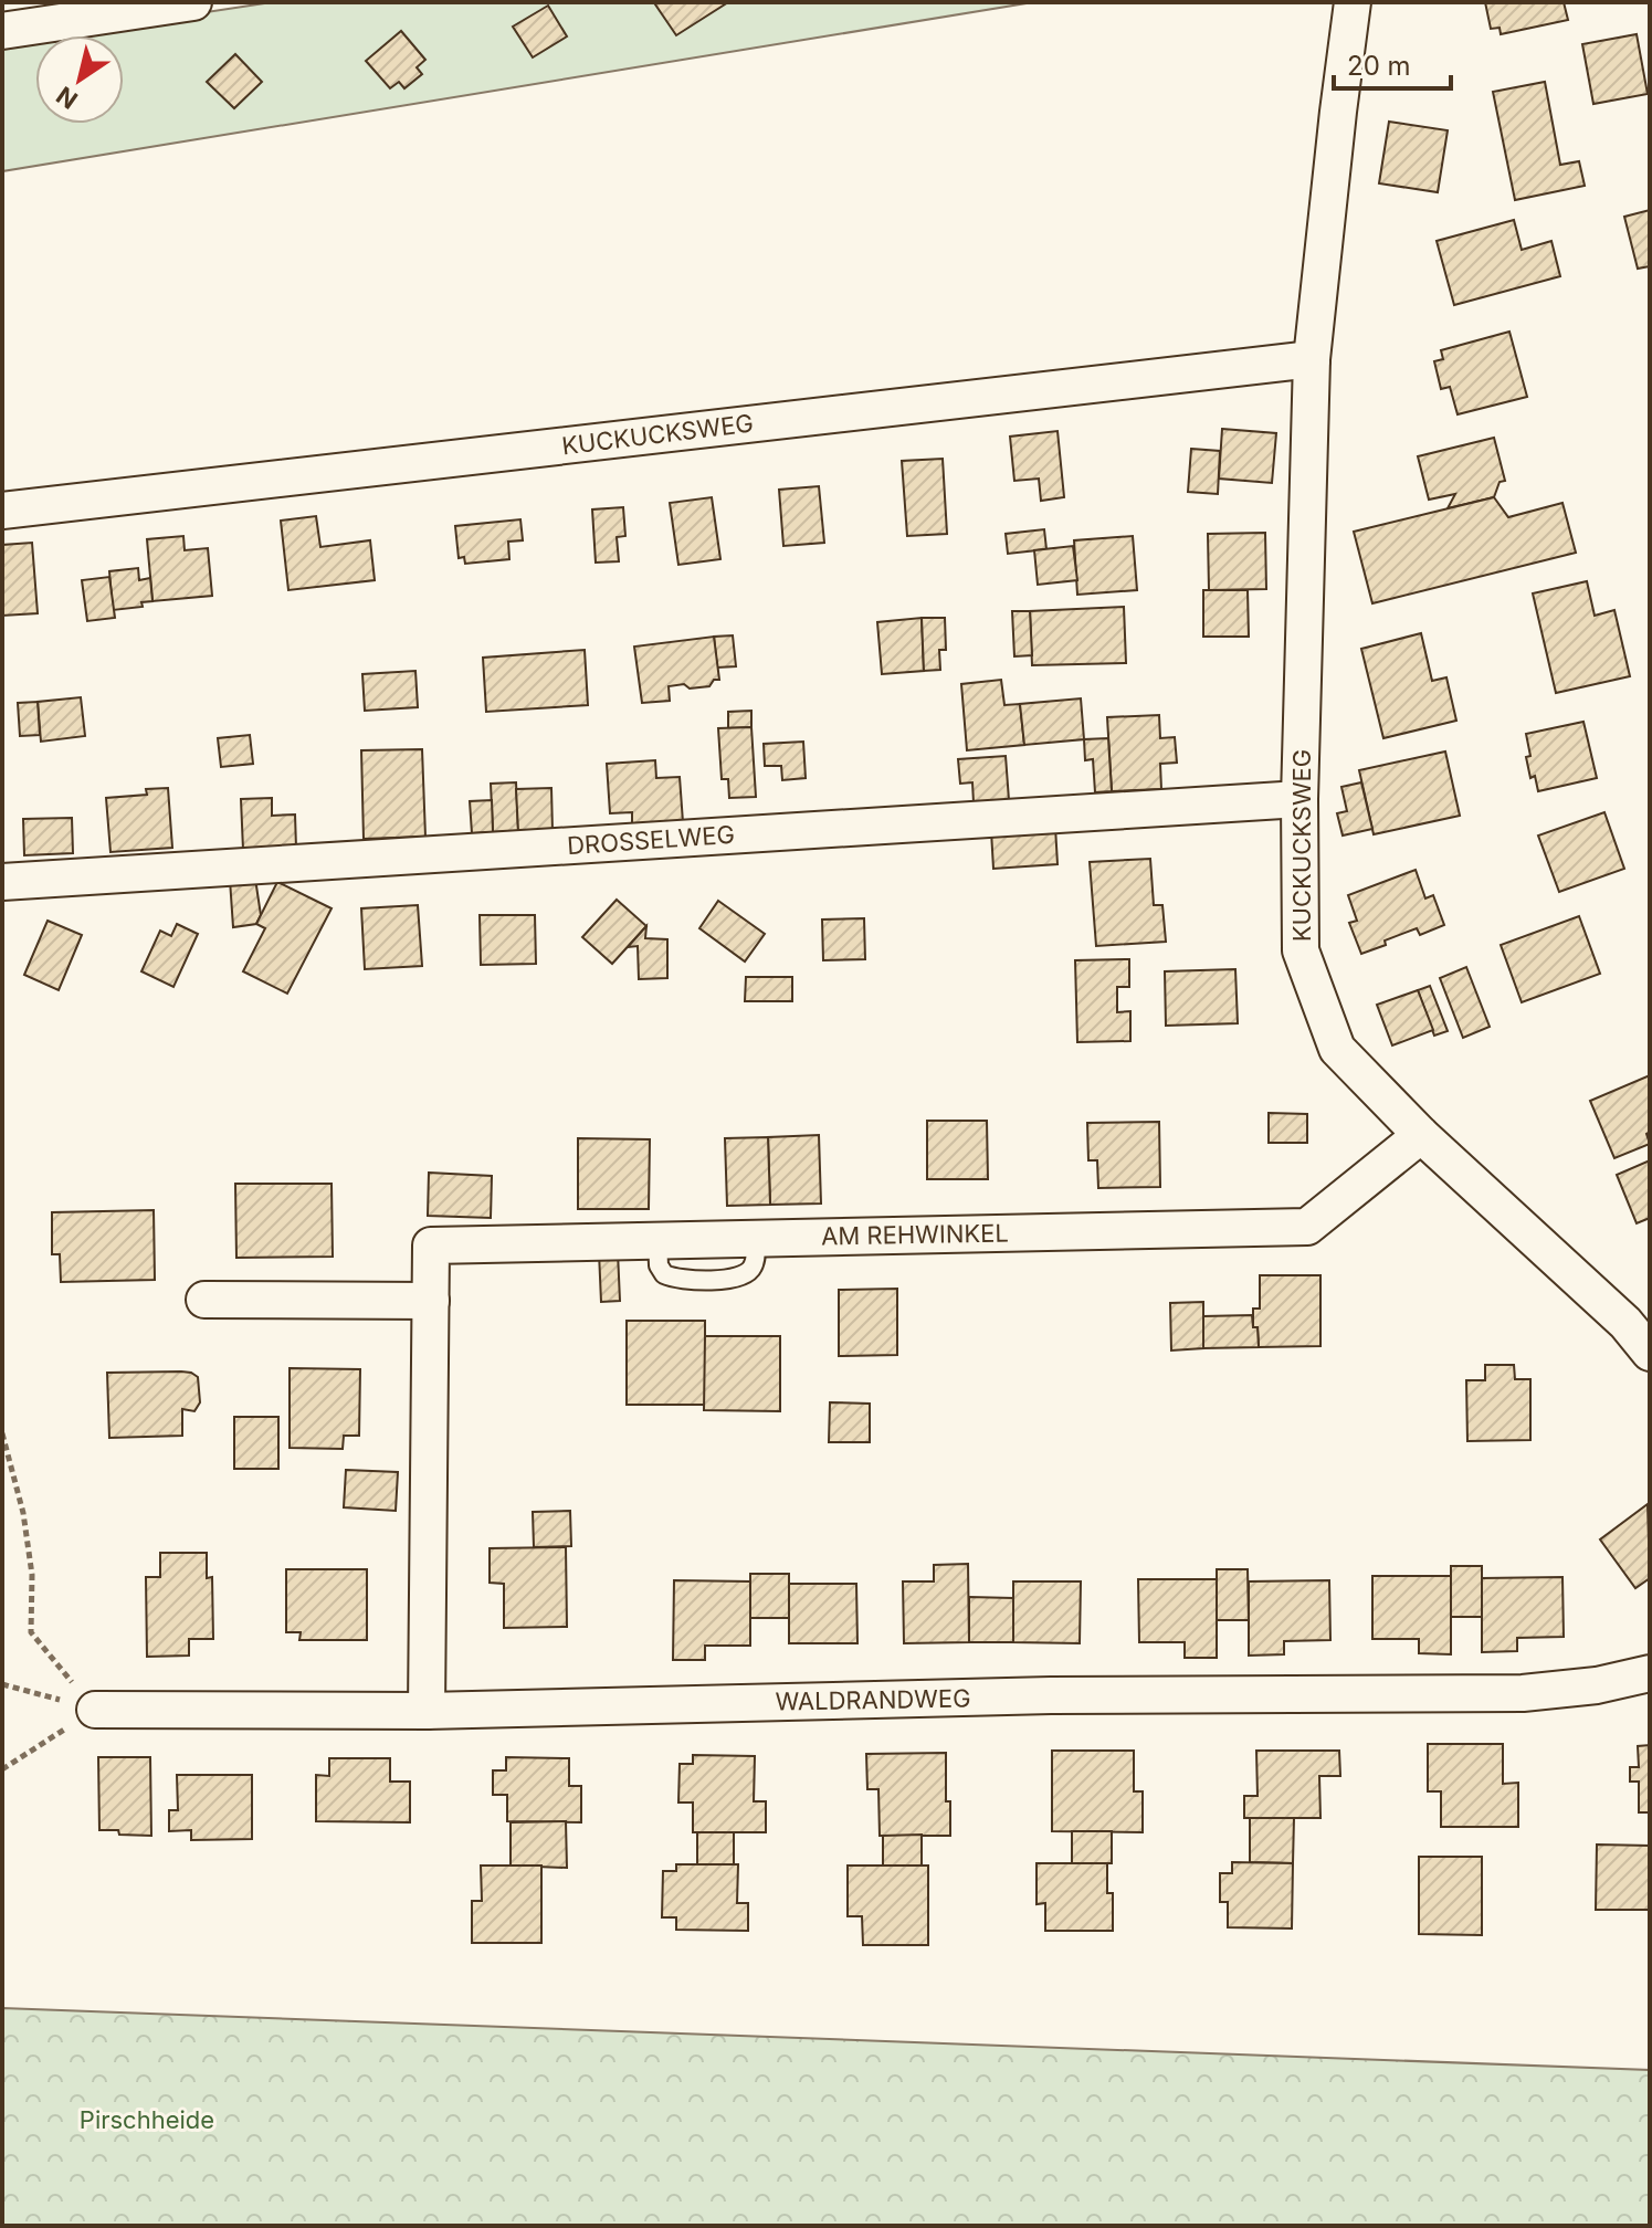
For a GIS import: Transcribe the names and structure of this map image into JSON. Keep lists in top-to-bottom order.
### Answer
{
  "streets": {
    "street": [
      "KUCKUCKSWEG",
      "DROSSELWEG",
      "AM REHWINKEL",
      "WALDRANDWEG"
    ]
  },
  "crossings": [
    ["KUCKUCKSWEG", "DROSSELWEG"],
    ["KUCKUCKSWEG", "AM REHWINKEL"],
    ["AM REHWINKEL", "WALDRANDWEG"]
  ],
  "parks": ["Pirschheide"],
  "scale_bar": "20 m",
  "north": "bottom left"
}
